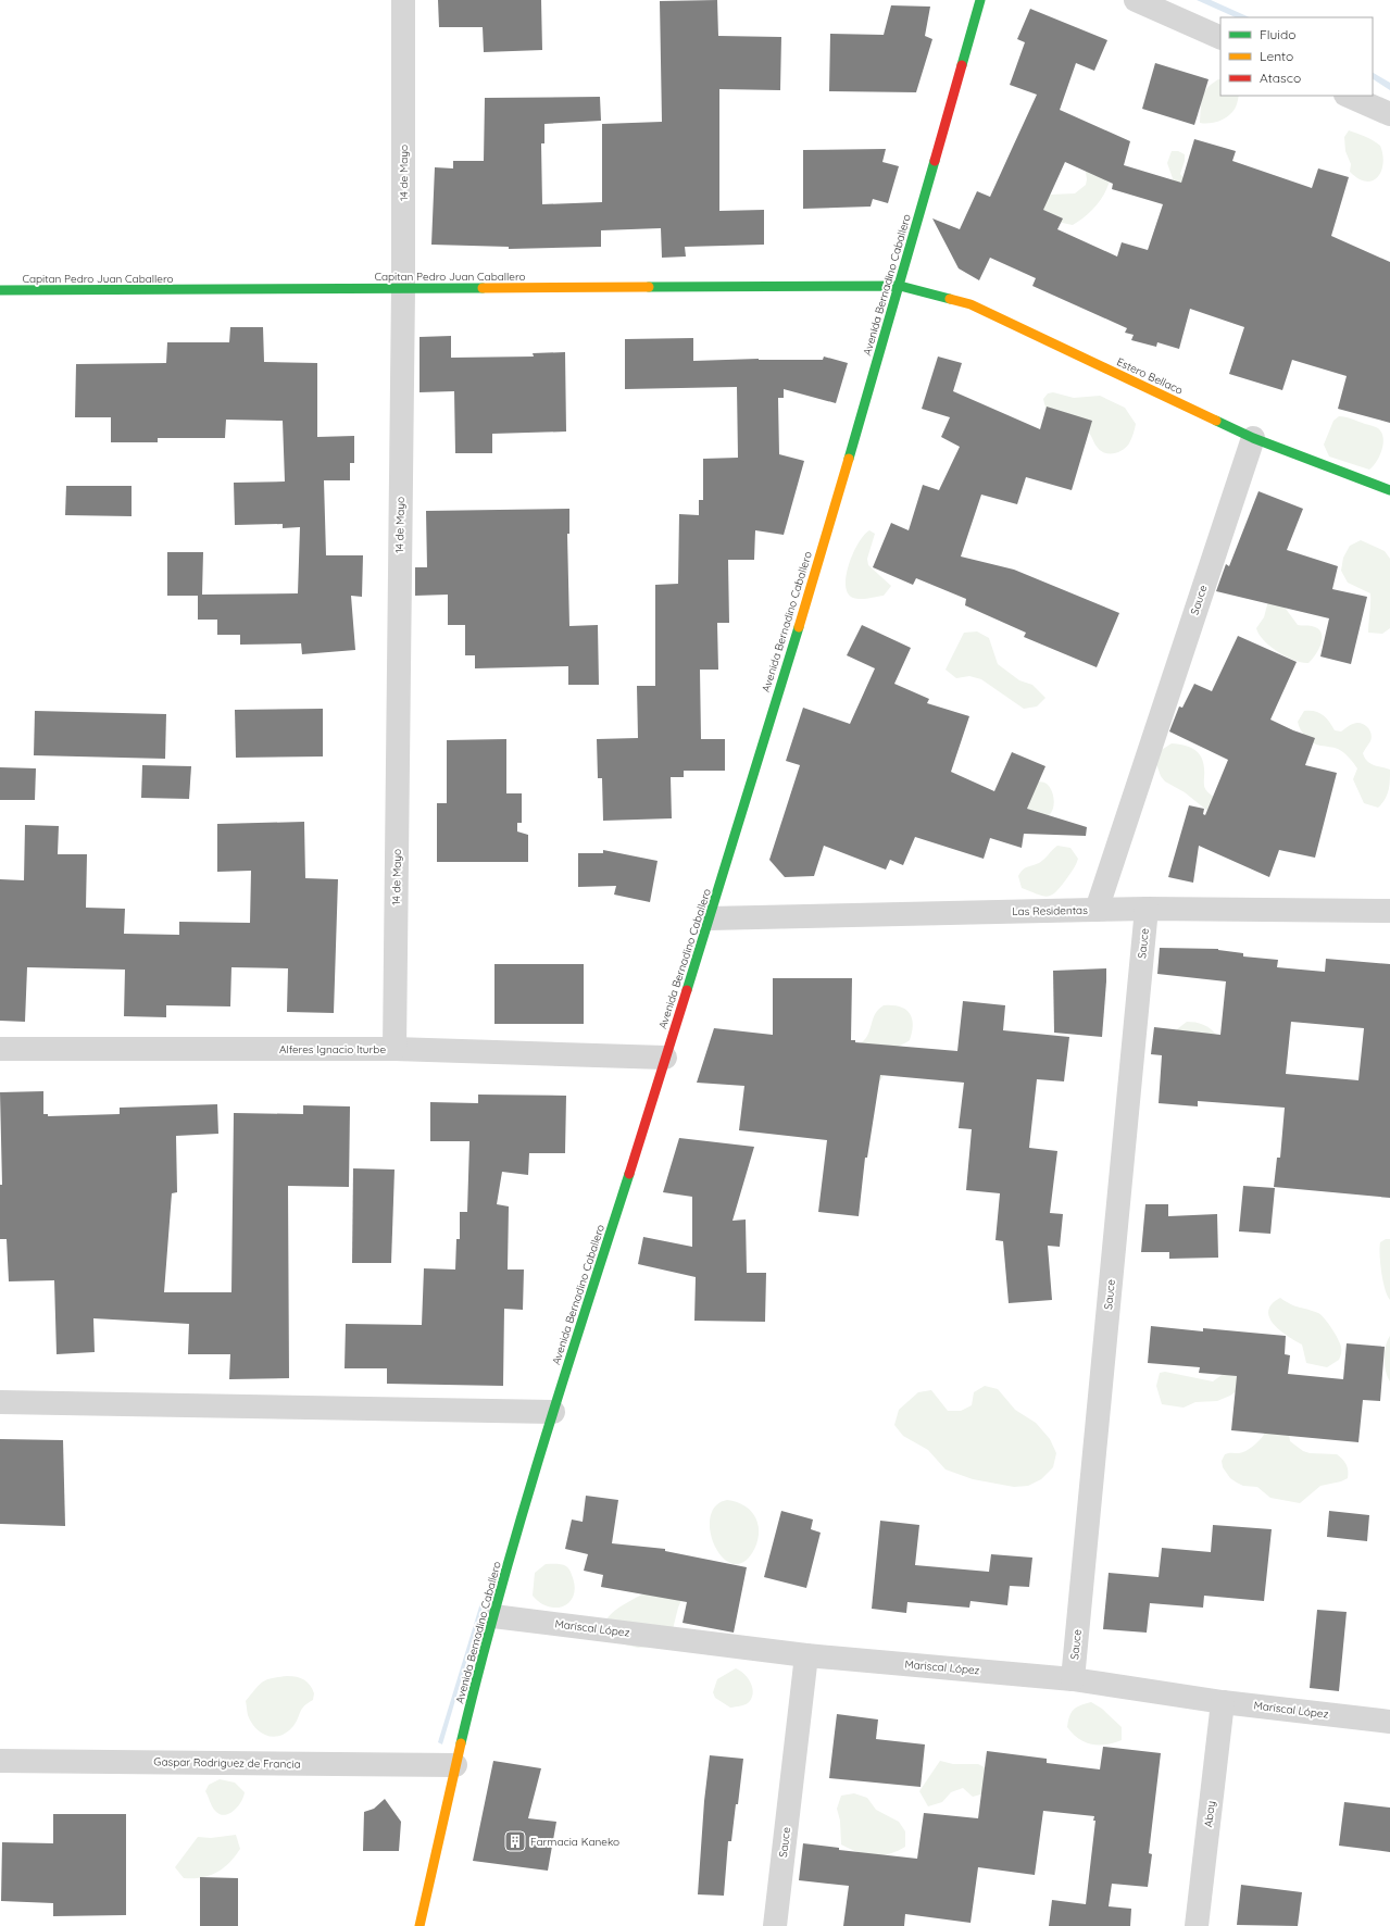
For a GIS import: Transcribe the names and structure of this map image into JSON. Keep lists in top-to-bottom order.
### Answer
{
  "streets": {
    "street": [
      "14 de Mayo",
      "Capitan Pedro Juan Caballero",
      "Avenida Bernadino Caballero",
      "Estero Bellaco",
      "Sauce",
      "Las Residentas",
      "Alferes Ignacio Iturbe",
      "Mariscal López",
      "Gaspar Rodriguez de Francia",
      "Abay"
    ]
  },
  "crossings": [
    ["14 de Mayo", "Capitan Pedro Juan Caballero"],
    ["14 de Mayo", "Alferes Ignacio Iturbe"],
    ["Capitan Pedro Juan Caballero", "Avenida Bernadino Caballero"],
    ["Capitan Pedro Juan Caballero", "Estero Bellaco"],
    ["Avenida Bernadino Caballero", "Estero Bellaco"],
    ["Avenida Bernadino Caballero", "Las Residentas"],
    ["Avenida Bernadino Caballero", "Alferes Ignacio Iturbe"],
    ["Avenida Bernadino Caballero", "Mariscal López"],
    ["Avenida Bernadino Caballero", "Gaspar Rodriguez de Francia"],
    ["Estero Bellaco", "Sauce"],
    ["Sauce", "Las Residentas"],
    ["Sauce", "Mariscal López"],
    ["Mariscal López", "Abay"]
  ],
  "places": {
    "building": ["Farmacia Kaneko"]
  },
  "legend": ["Fluido", "Lento", "Atasco"]
}
